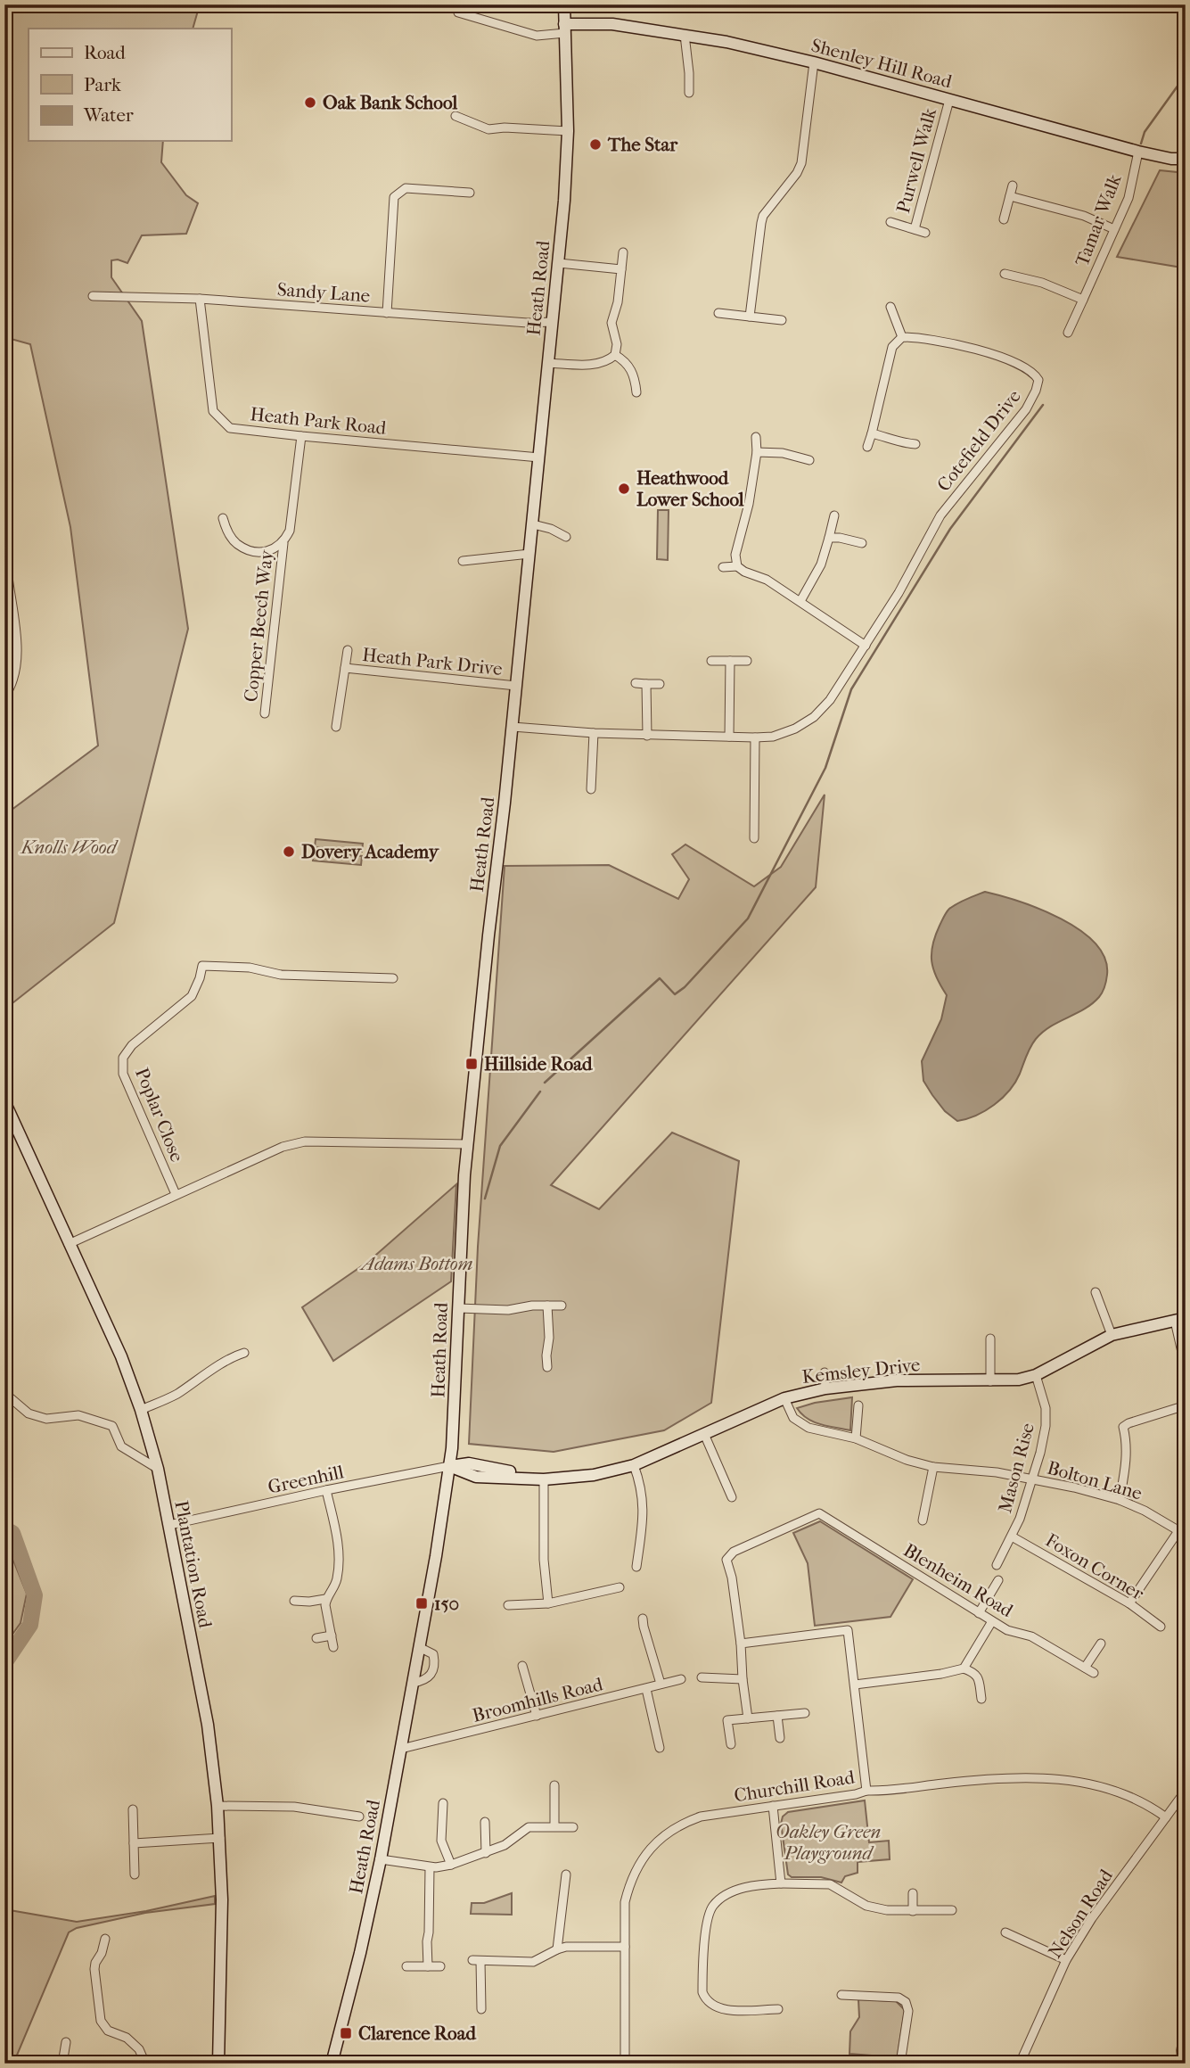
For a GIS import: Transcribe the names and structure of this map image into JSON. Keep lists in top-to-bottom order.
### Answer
{
  "streets": {
    "street": [
      "Shenley Hill Road",
      "Purwell Walk",
      "Tamar Walk",
      "Heath Road",
      "Sandy Lane",
      "Heath Park Road",
      "Cotefield Drive",
      "Copper Beech Way",
      "Heath Park Drive",
      "Poplar Close",
      "Kemsley Drive",
      "Mason Rise",
      "Greenhill",
      "Bolton Lane",
      "Plantation Road",
      "Foxon Corner",
      "Blenheim Road",
      "Broomhills Road",
      "Churchill Road",
      "Nelson Road"
    ]
  },
  "crossings": [
    ["Shenley Hill Road", "Purwell Walk"],
    ["Shenley Hill Road", "Tamar Walk"],
    ["Shenley Hill Road", "Heath Road"],
    ["Heath Road", "Sandy Lane"],
    ["Heath Road", "Heath Park Road"],
    ["Heath Road", "Cotefield Drive"],
    ["Heath Road", "Heath Park Drive"],
    ["Heath Road", "Kemsley Drive"],
    ["Heath Road", "Greenhill"],
    ["Heath Road", "Broomhills Road"],
    ["Sandy Lane", "Heath Park Road"],
    ["Heath Park Road", "Copper Beech Way"],
    ["Kemsley Drive", "Mason Rise"],
    ["Kemsley Drive", "Greenhill"],
    ["Kemsley Drive", "Bolton Lane"],
    ["Mason Rise", "Bolton Lane"],
    ["Mason Rise", "Foxon Corner"],
    ["Greenhill", "Plantation Road"],
    ["Churchill Road", "Nelson Road"]
  ],
  "parks": ["Knolls Wood", "Adams Bottom", "Oakley Green Playground"],
  "places": {
    "other": [
      "Oak Bank School",
      "The Star",
      "Heathwood Lower School",
      "Dovery Academy"
    ],
    "transit": ["Hillside Road", "150", "Clarence Road"]
  },
  "legend": ["Road", "Park", "Water"]
}
